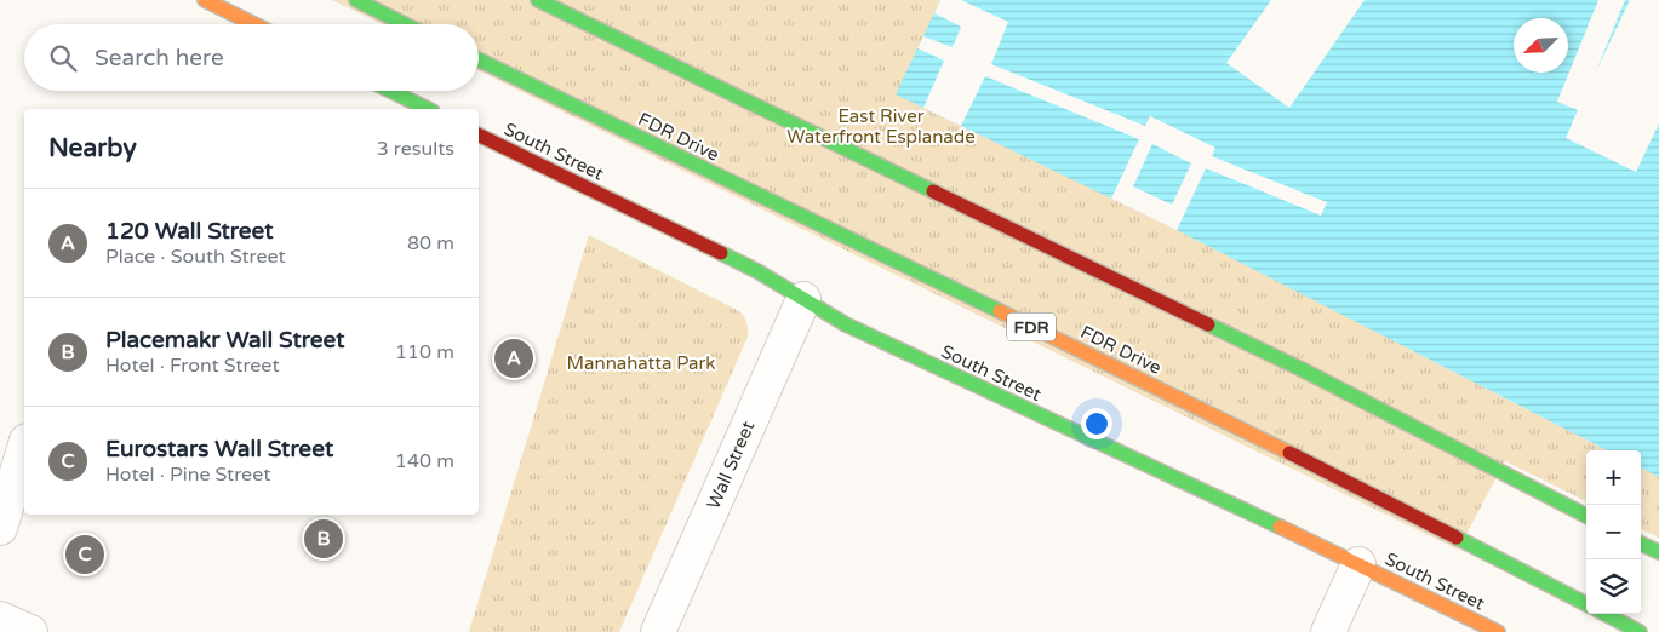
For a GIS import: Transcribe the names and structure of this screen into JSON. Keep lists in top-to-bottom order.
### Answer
{
  "streets": {
    "main road": ["FDR Drive", "South Street", "FDR"],
    "street": ["Wall Street"]
  },
  "crossings": [
    ["South Street", "Wall Street"]
  ],
  "parks": ["East River Waterfront Esplanade", "Mannahatta Park"],
  "north": "bottom left",
  "page": {
    "search": "Search here",
    "heading": ["Nearby", "3 results"],
    "list": [
      {
        "mark": "A",
        "name": "120 Wall Street",
        "note": "Place · South Street",
        "value": "80 m"
      },
      {
        "mark": "B",
        "name": "Placemakr Wall Street",
        "note": "Hotel · Front Street",
        "value": "110 m"
      },
      {
        "mark": "C",
        "name": "Eurostars Wall Street",
        "note": "Hotel · Pine Street",
        "value": "140 m"
      }
    ],
    "pins": ["A", "B", "C"],
    "map_buttons": ["+", "−"]
  }
}
